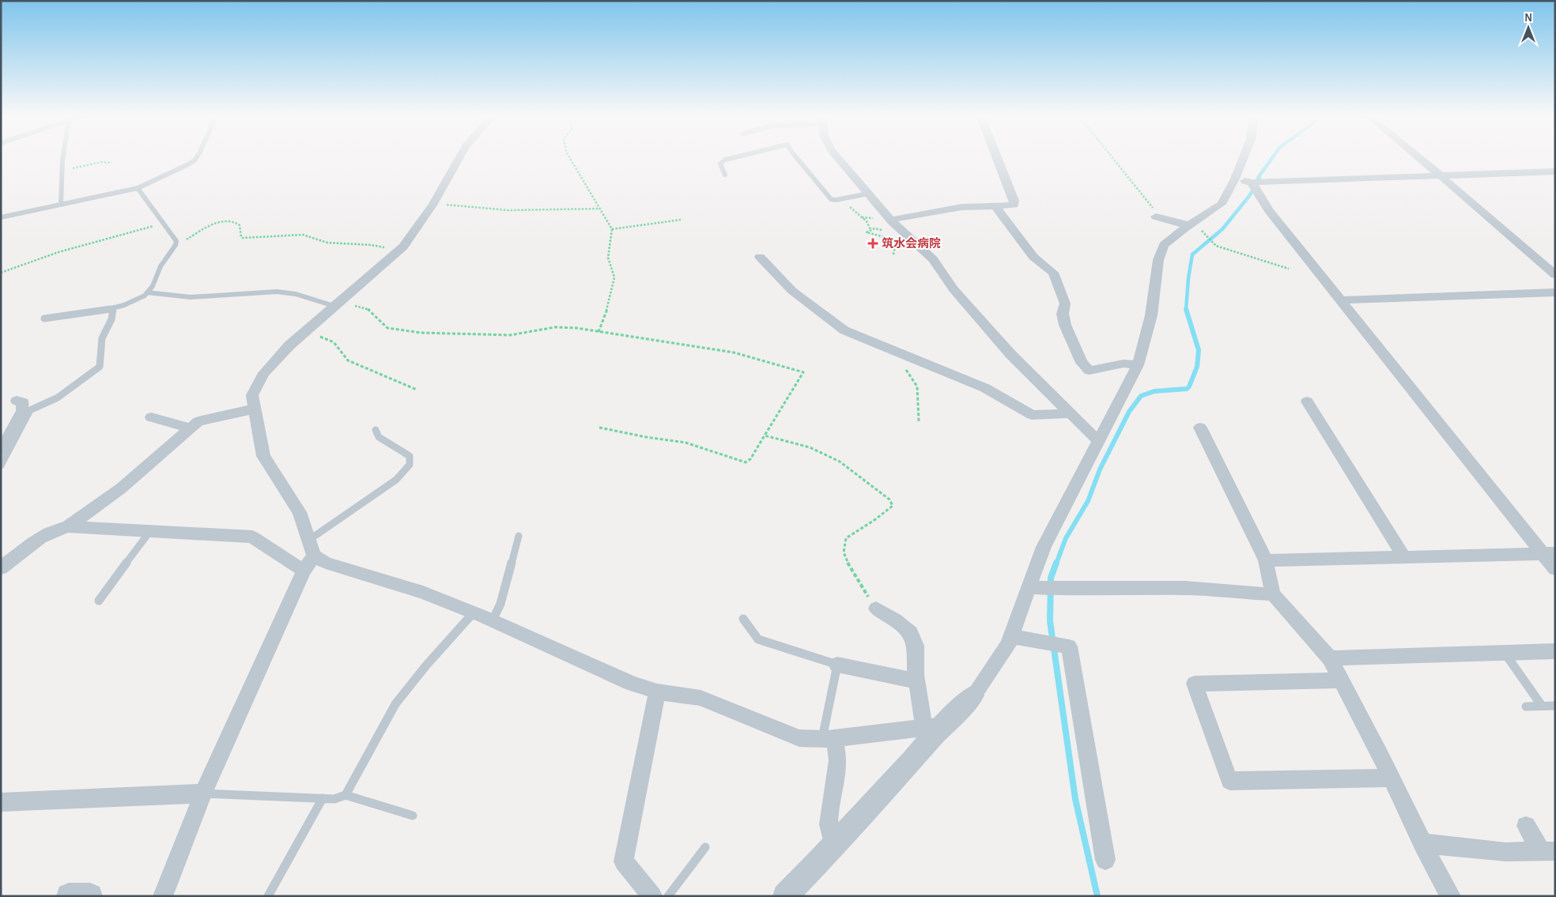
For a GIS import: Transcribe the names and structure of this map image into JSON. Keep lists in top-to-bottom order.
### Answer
{
  "places": {
    "health": ["筑水会病院"]
  },
  "north": "top"
}
